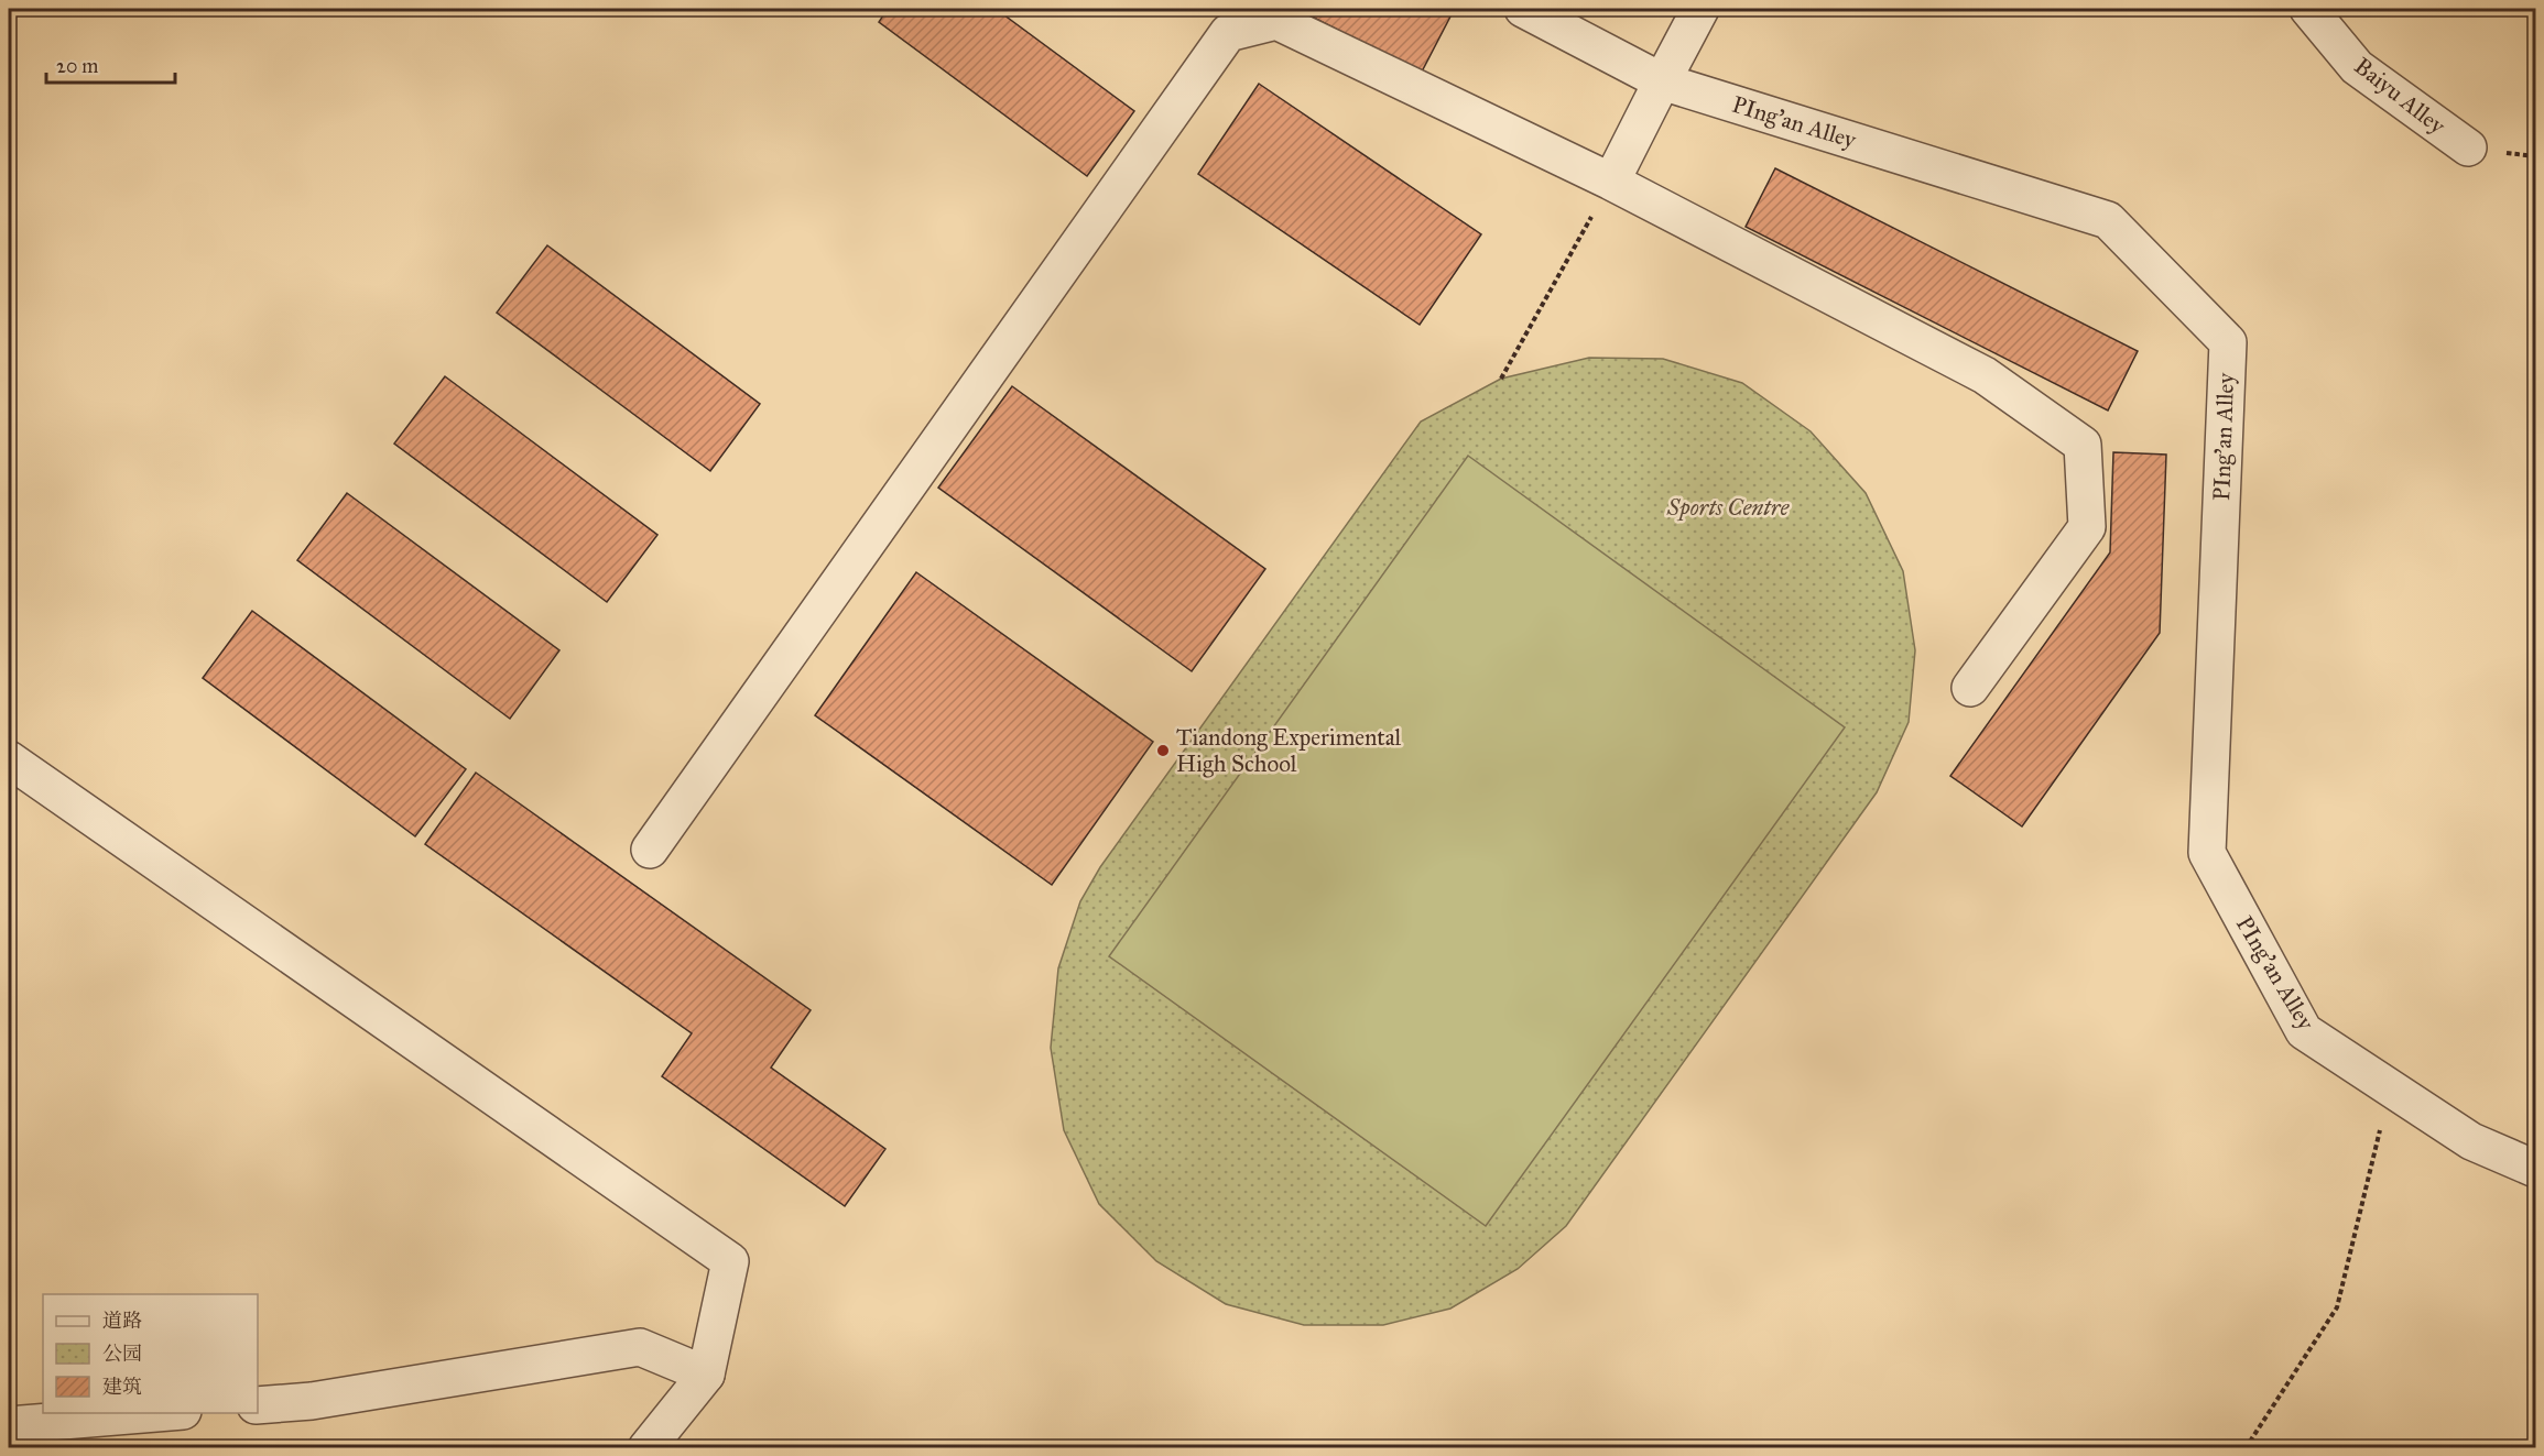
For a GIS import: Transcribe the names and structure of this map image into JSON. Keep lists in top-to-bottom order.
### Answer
{
  "streets": {
    "street": ["Baiyu Alley", "PIng'an Alley"]
  },
  "parks": ["Sports Centre"],
  "places": ["Tiandong Experimental High School"],
  "legend": ["道路", "公园", "建筑"],
  "scale_bar": "20 m"
}
